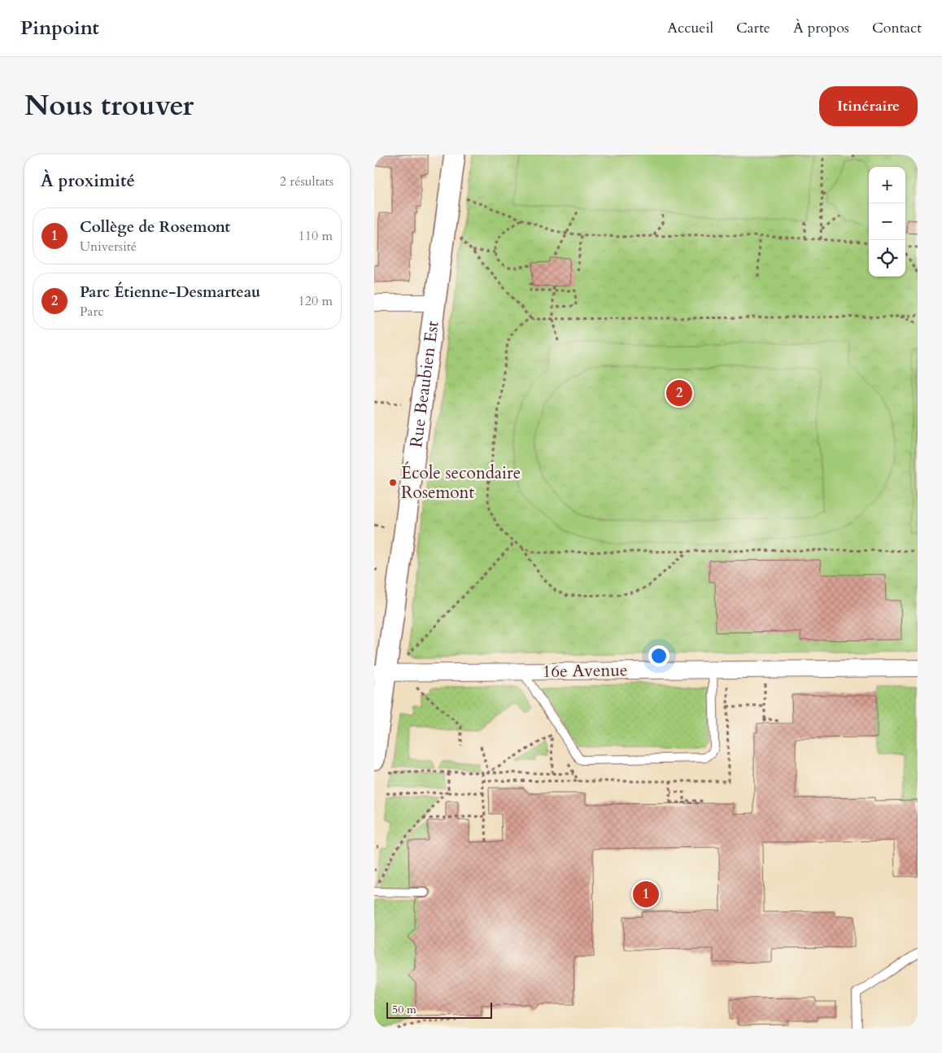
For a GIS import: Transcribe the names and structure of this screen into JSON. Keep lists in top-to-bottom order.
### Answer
{
  "streets": {
    "street": ["Rue Beaubien Est", "16e Avenue"]
  },
  "crossings": [
    ["Rue Beaubien Est", "16e Avenue"]
  ],
  "places": ["École secondaire Rosemont"],
  "scale_bar": "50 m",
  "page": {
    "header": "Pinpoint",
    "nav": [
      "Accueil",
      "Carte",
      "À propos",
      "Contact"
    ],
    "title": "Nous trouver",
    "buttons": "Itinéraire",
    "heading": ["À proximité", "2 résultats"],
    "map_buttons": ["+", "−"],
    "list": [
      {
        "mark": "1",
        "name": "Collège de Rosemont",
        "note": "Université",
        "value": "110 m"
      },
      {
        "mark": "2",
        "name": "Parc Étienne-Desmarteau",
        "note": "Parc",
        "value": "120 m"
      }
    ],
    "pins": ["2", "1"],
    "scale": "50 m"
  }
}
